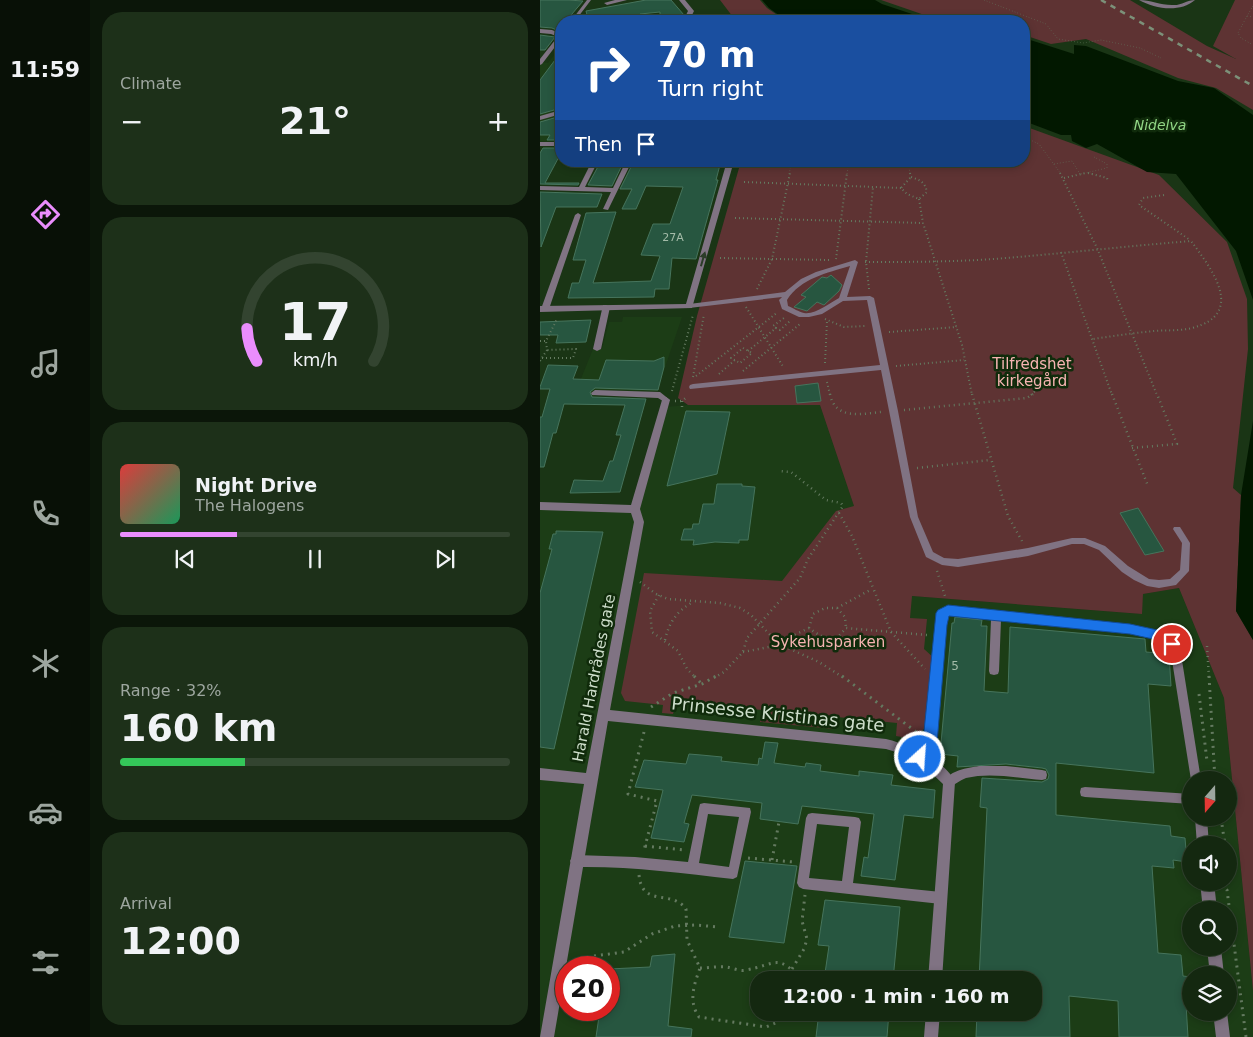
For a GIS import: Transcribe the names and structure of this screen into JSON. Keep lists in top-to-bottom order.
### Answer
{
  "streets": {
    "street": ["Harald Hardrådes gate", "Prinsesse Kristinas gate"]
  },
  "crossings": [
    ["Harald Hardrådes gate", "Prinsesse Kristinas gate"]
  ],
  "water": ["Nidelva"],
  "parks": ["Tilfredshet kirkegård", "Sykehusparken"],
  "house_numbers": ["27A", "5"],
  "north": "bottom",
  "page": {
    "tabs": "11:59",
    "tile": [
      "Climate",
      ["Range · 32%", "160 km"],
      ["Arrival", "12:00"]
    ],
    "turn": ["70 m", "Turn right"],
    "heat": ["−", "21°", "+"],
    "then": "Then",
    "song": ["Night Drive", "The Halogens"],
    "limit": "20",
    "trip": "12:00 · 1 min · 160 m",
    "gauge": ["17", "km/h"]
  }
}
